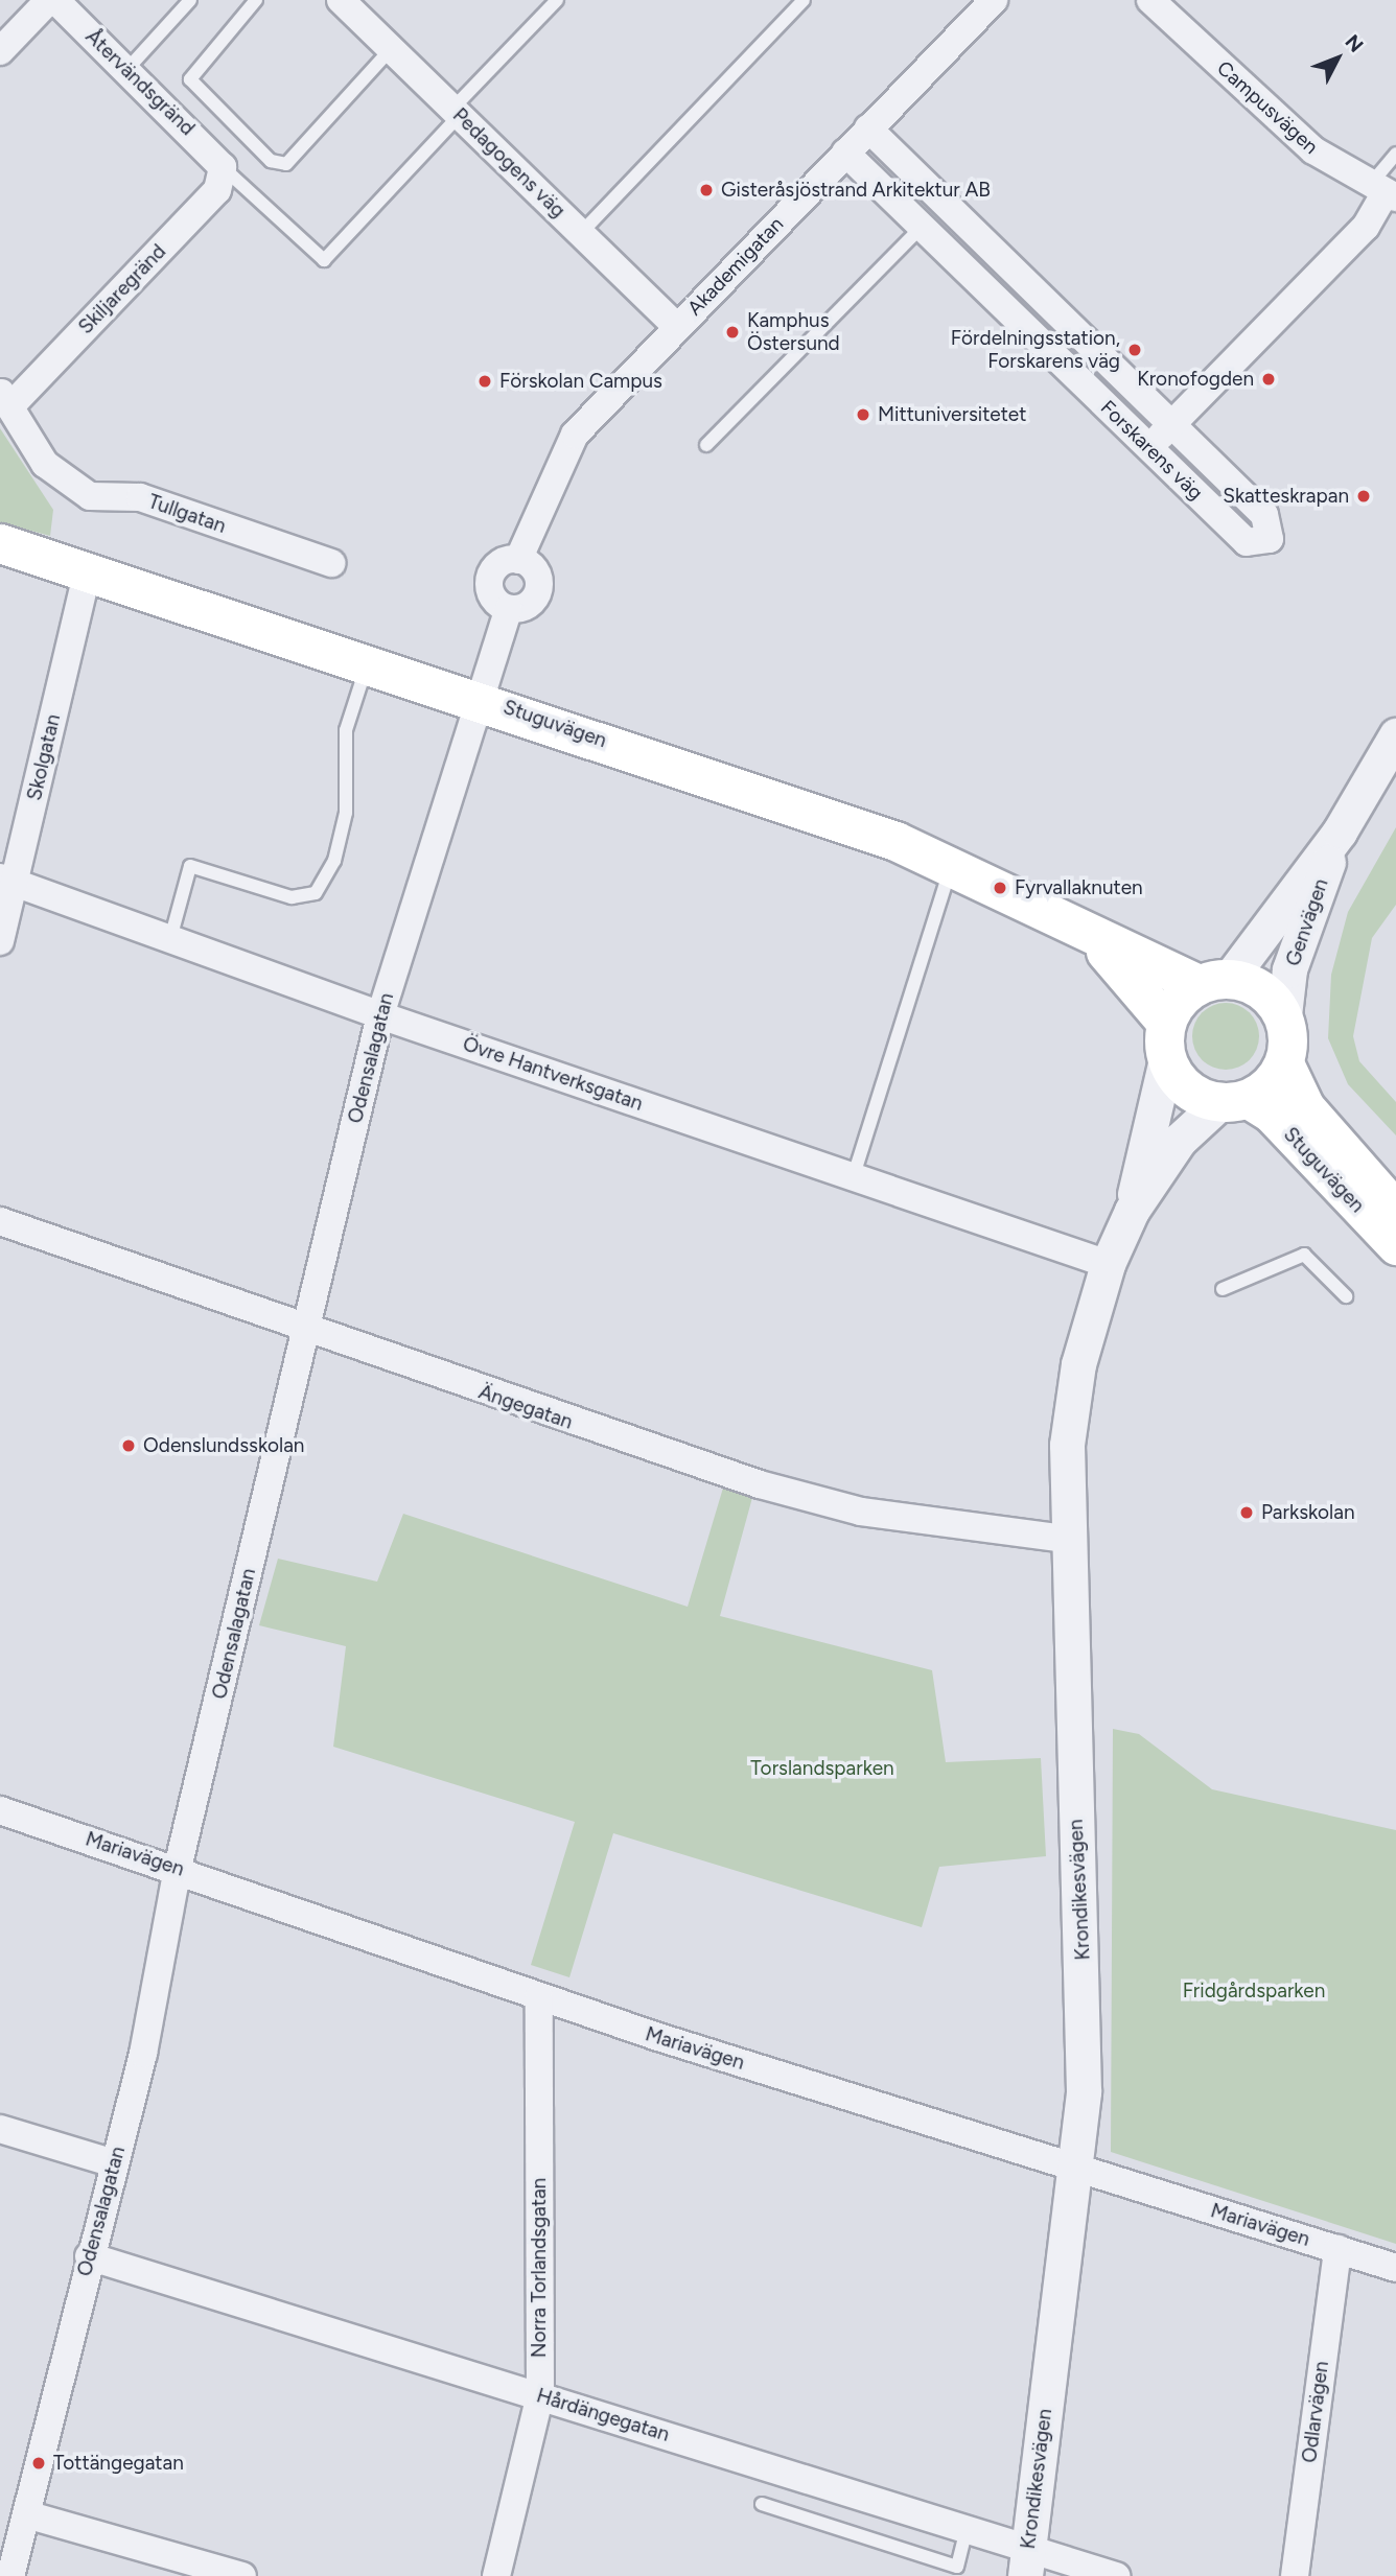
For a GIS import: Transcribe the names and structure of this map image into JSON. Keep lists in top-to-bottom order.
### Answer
{
  "streets": {
    "main road": ["Stuguvägen"],
    "street": [
      "Återvändsgränd",
      "Campusvägen",
      "Pedagogens väg",
      "Akademigatan",
      "Skiljaregränd",
      "Forskarens väg",
      "Tullgatan",
      "Skolgatan",
      "Genvägen",
      "Odensalagatan",
      "Övre Hantverksgatan",
      "Ängegatan",
      "Mariavägen",
      "Krondikesvägen",
      "Norra Torlandsgatan",
      "Odlarvägen",
      "Hårdängegatan"
    ]
  },
  "crossings": [
    ["Återvändsgränd", "Skiljaregränd"],
    ["Pedagogens väg", "Akademigatan"],
    ["Akademigatan", "Forskarens väg"],
    ["Akademigatan", "Odensalagatan"],
    ["Skiljaregränd", "Tullgatan"],
    ["Stuguvägen", "Skolgatan"],
    ["Stuguvägen", "Genvägen"],
    ["Stuguvägen", "Odensalagatan"],
    ["Stuguvägen", "Krondikesvägen"],
    ["Skolgatan", "Övre Hantverksgatan"],
    ["Genvägen", "Krondikesvägen"],
    ["Odensalagatan", "Övre Hantverksgatan"],
    ["Odensalagatan", "Ängegatan"],
    ["Odensalagatan", "Mariavägen"],
    ["Odensalagatan", "Hårdängegatan"],
    ["Övre Hantverksgatan", "Krondikesvägen"],
    ["Ängegatan", "Krondikesvägen"],
    ["Mariavägen", "Krondikesvägen"],
    ["Mariavägen", "Norra Torlandsgatan"],
    ["Mariavägen", "Odlarvägen"],
    ["Krondikesvägen", "Hårdängegatan"],
    ["Norra Torlandsgatan", "Hårdängegatan"]
  ],
  "parks": ["Torslandsparken", "Fridgårdsparken"],
  "places": [
    "Gisteråsjöstrand Arkitektur AB",
    "Kamphus Östersund",
    "Fördelningsstation, Forskarens väg",
    "Kronofogden",
    "Förskolan Campus",
    "Mittuniversitetet",
    "Skatteskrapan",
    "Fyrvallaknuten",
    "Odenslundsskolan",
    "Parkskolan",
    "Tottängegatan"
  ],
  "north": "top right"
}
